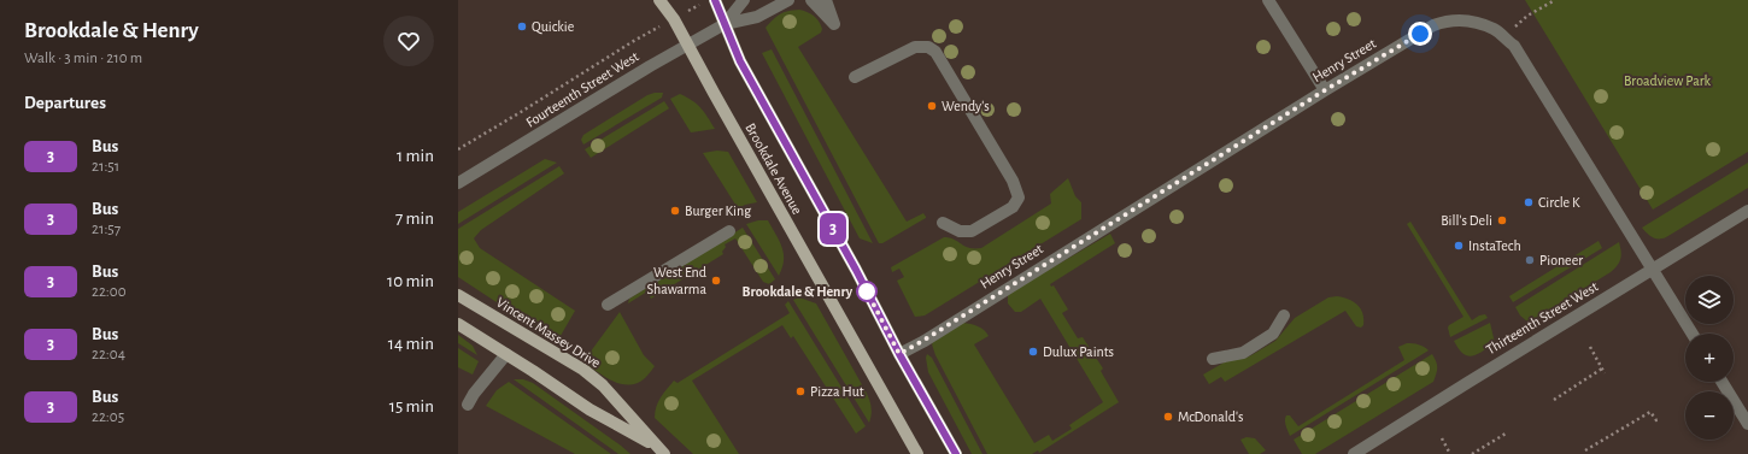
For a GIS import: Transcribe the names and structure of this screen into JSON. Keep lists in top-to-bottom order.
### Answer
{
  "streets": {
    "main road": ["Brookdale Avenue", "Vincent Massey Drive"],
    "street": ["Henry Street", "Fourteenth Street West", "Thirteenth Street West"]
  },
  "crossings": [
    ["Henry Street", "Brookdale Avenue"],
    ["Henry Street", "Thirteenth Street West"],
    ["Fourteenth Street West", "Brookdale Avenue"]
  ],
  "parks": ["Broadview Park"],
  "places": [
    "Quickie",
    "Wendy's",
    "Circle K",
    "Burger King",
    "Bill's Deli",
    "InstaTech",
    "Pioneer",
    "West End Shawarma",
    "Brookdale & Henry",
    "Dulux Paints",
    "Pizza Hut",
    "McDonald's"
  ],
  "lines": ["bus line 3"],
  "page": {
    "heading": [
      ["Brookdale & Henry", "Walk · 3 min · 210 m"],
      "Departures"
    ],
    "on_map": "3",
    "list": [
      {
        "mark": "3",
        "name": "Bus",
        "note": "21:51",
        "value": "1 min"
      },
      {
        "mark": "3",
        "name": "Bus",
        "note": "21:57",
        "value": "7 min"
      },
      {
        "mark": "3",
        "name": "Bus",
        "note": "22:00",
        "value": "10 min"
      },
      {
        "mark": "3",
        "name": "Bus",
        "note": "22:04",
        "value": "14 min"
      },
      {
        "mark": "3",
        "name": "Bus",
        "note": "22:05",
        "value": "15 min"
      }
    ],
    "map_buttons": ["+", "−"]
  }
}
